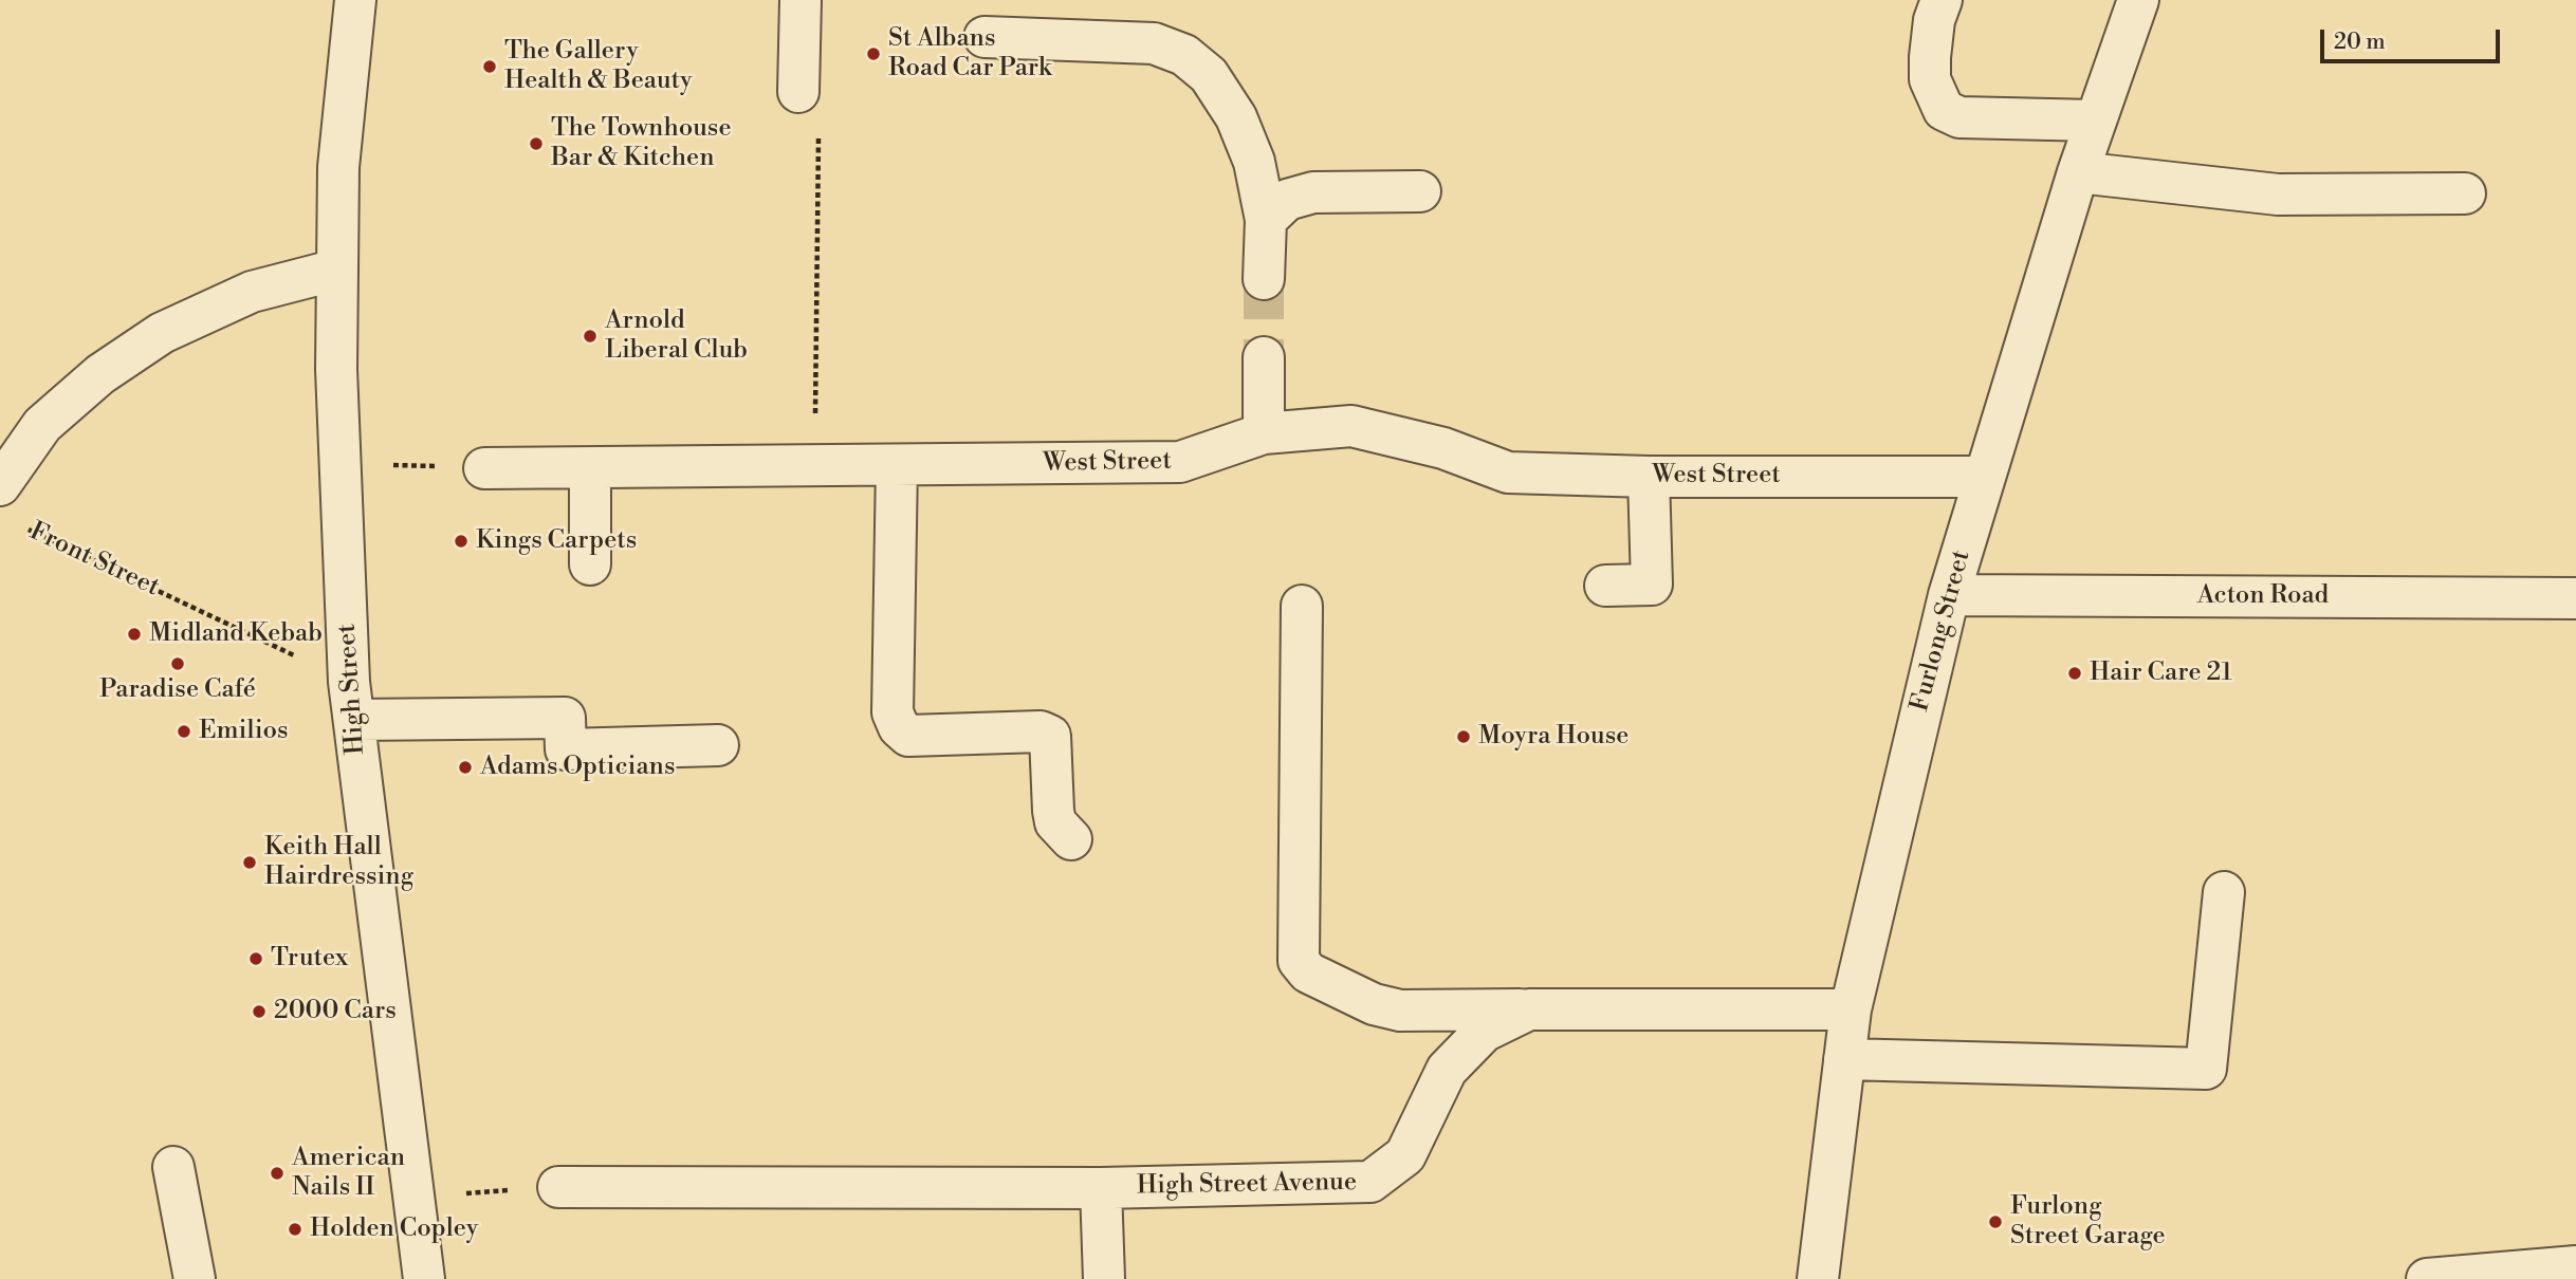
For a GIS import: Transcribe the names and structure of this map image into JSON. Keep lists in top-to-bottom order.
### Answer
{
  "streets": {
    "street": [
      "West Street",
      "Acton Road",
      "Furlong Street",
      "High Street",
      "High Street Avenue"
    ],
    "path": ["Front Street"]
  },
  "crossings": [
    ["West Street", "Furlong Street"],
    ["Front Street", "High Street"],
    ["Acton Road", "Furlong Street"],
    ["Furlong Street", "High Street Avenue"]
  ],
  "places": [
    "St Albans Road Car Park",
    "The Gallery Health & Beauty",
    "The Townhouse Bar & Kitchen",
    "Arnold Liberal Club",
    "Kings Carpets",
    "Midland Kebab",
    "Paradise Café",
    "Hair Care 21",
    "Emilios",
    "Moyra House",
    "Adams Opticians",
    "Keith Hall Hairdressing",
    "Trutex",
    "2000 Cars",
    "American Nails II",
    "Furlong Street Garage",
    "Holden Copley"
  ],
  "scale_bar": "20 m"
}
